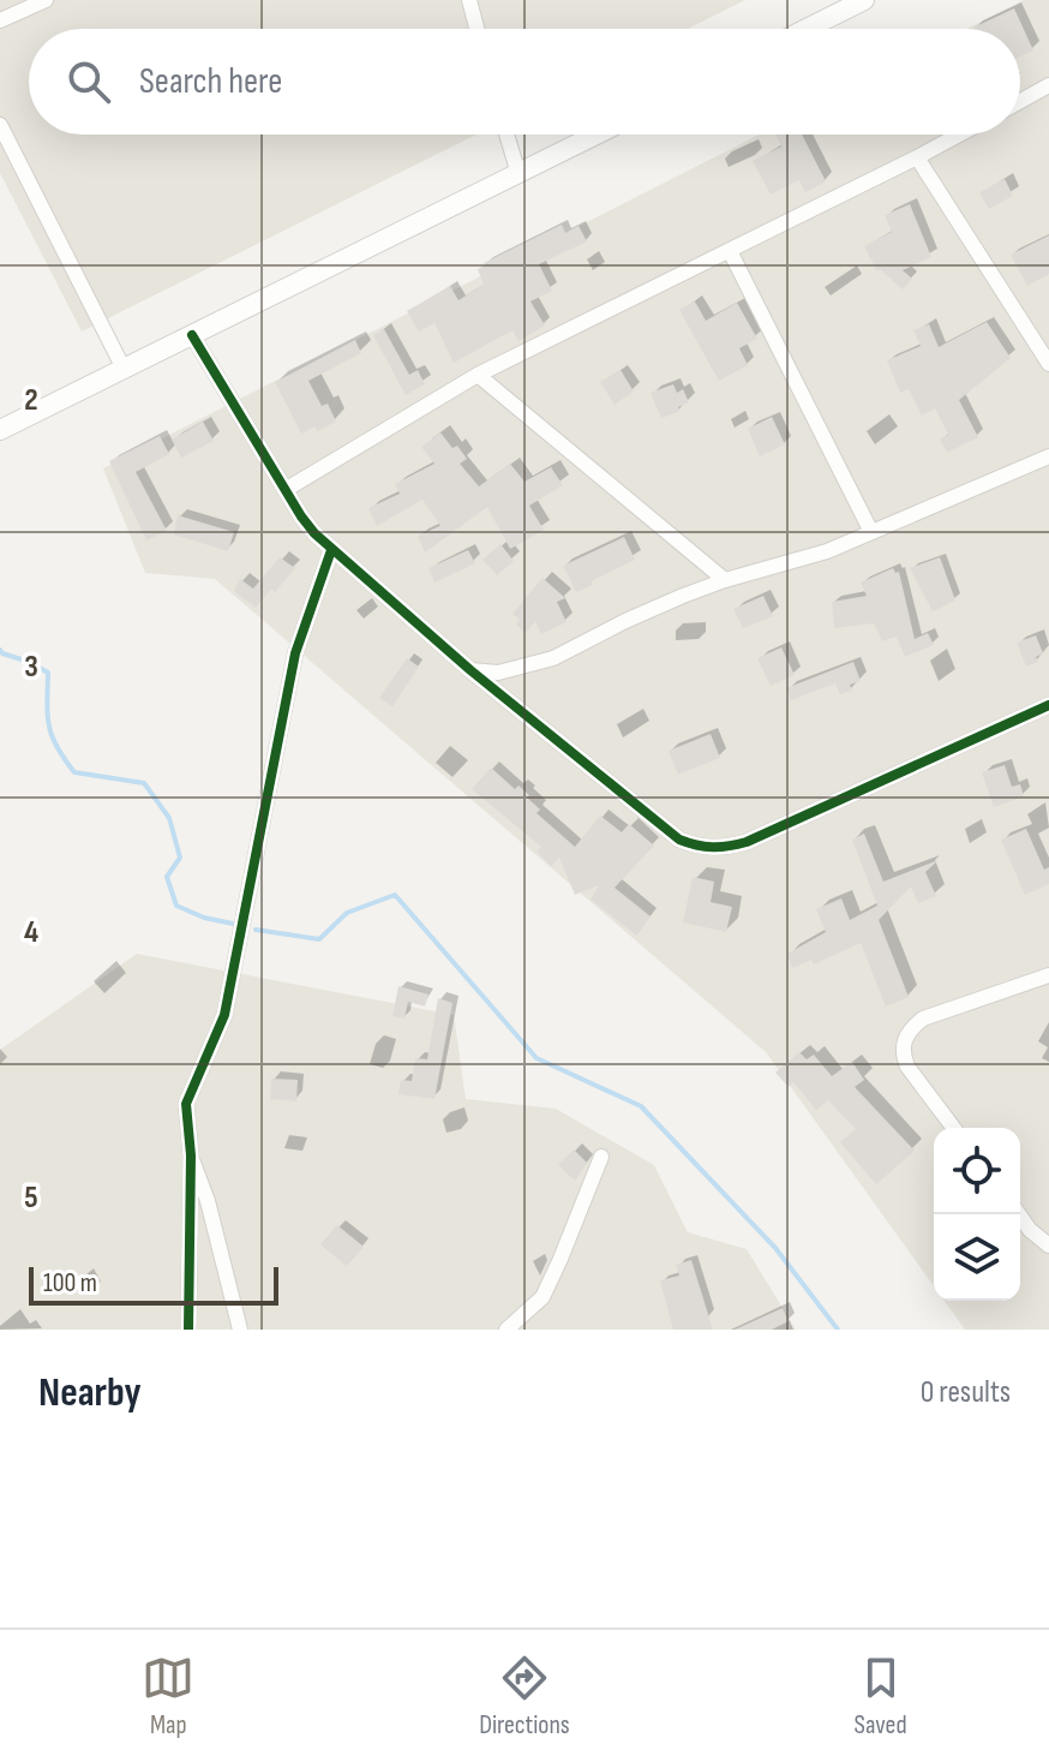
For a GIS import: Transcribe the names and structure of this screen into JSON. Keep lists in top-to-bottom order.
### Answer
{
  "scale_bar": "100 m",
  "page": {
    "search": "Search here",
    "scale": "100 m",
    "heading": ["Nearby", "0 results"],
    "nav": ["Map", "Directions", "Saved"]
  },
  "grid": {
    "rows": [
      "2",
      "3",
      "4",
      "5"
    ]
  }
}
